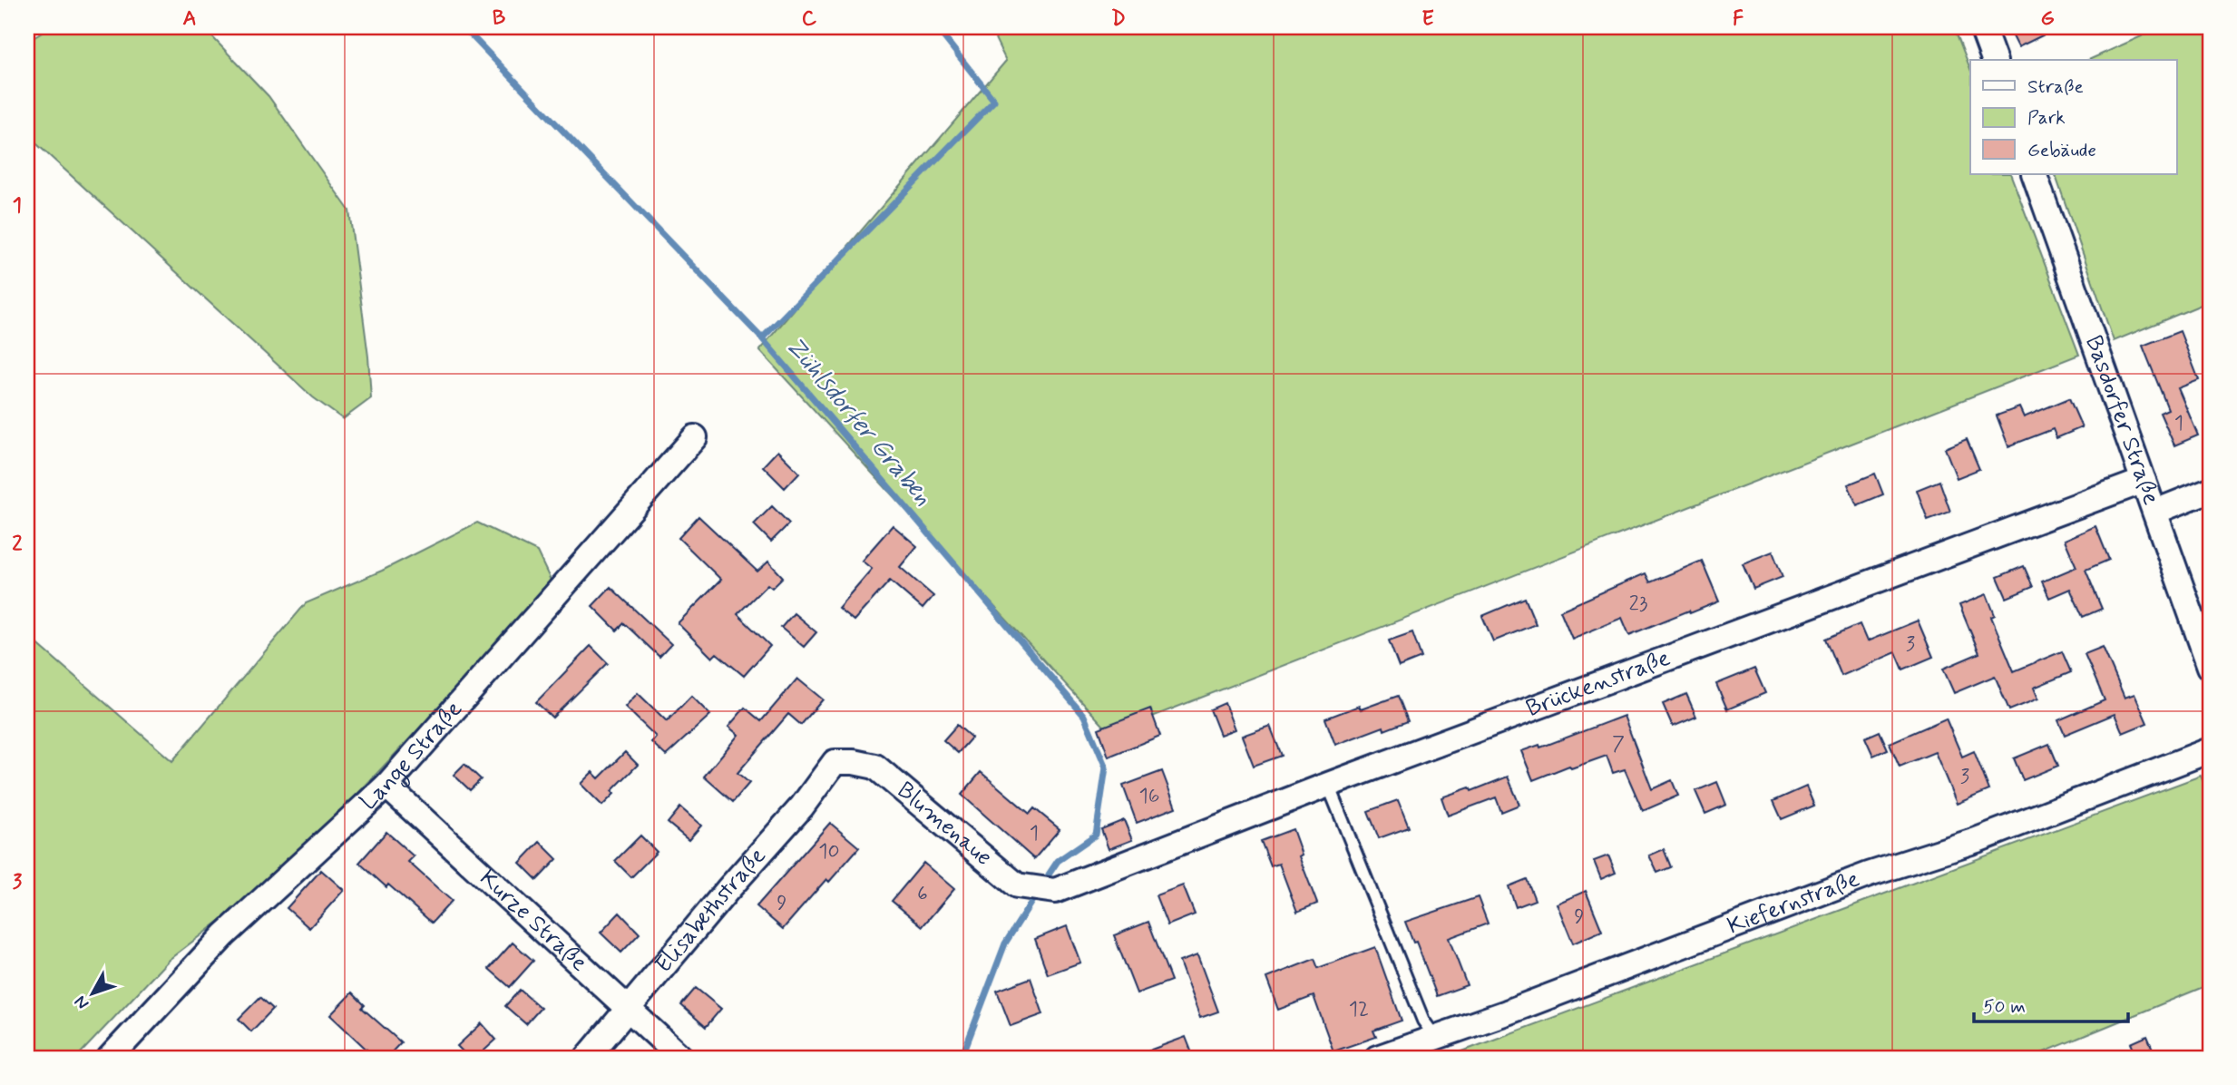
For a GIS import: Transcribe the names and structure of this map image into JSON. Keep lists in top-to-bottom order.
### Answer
{
  "streets": {
    "street": [
      "Basdorfer Straße",
      "Brückenstraße",
      "Lange Straße",
      "Blumenaue",
      "Kiefernstraße",
      "Elisabethstraße",
      "Kurze Straße"
    ]
  },
  "crossings": [
    ["Basdorfer Straße", "Brückenstraße"],
    ["Brückenstraße", "Blumenaue"],
    ["Lange Straße", "Kurze Straße"],
    ["Blumenaue", "Elisabethstraße"],
    ["Elisabethstraße", "Kurze Straße"]
  ],
  "water": ["Zühlsdorfer Graben"],
  "house_numbers": [
    "1",
    "23",
    "3",
    "7",
    "3",
    "16",
    "1",
    "10",
    "6",
    "9",
    "9",
    "12"
  ],
  "legend": ["Straße", "Park", "Gebäude"],
  "scale_bar": "50 m",
  "north": "bottom left",
  "grid": {
    "columns": [
      "A",
      "B",
      "C",
      "D",
      "E",
      "F",
      "G"
    ],
    "rows": ["1", "2", "3"]
  }
}
